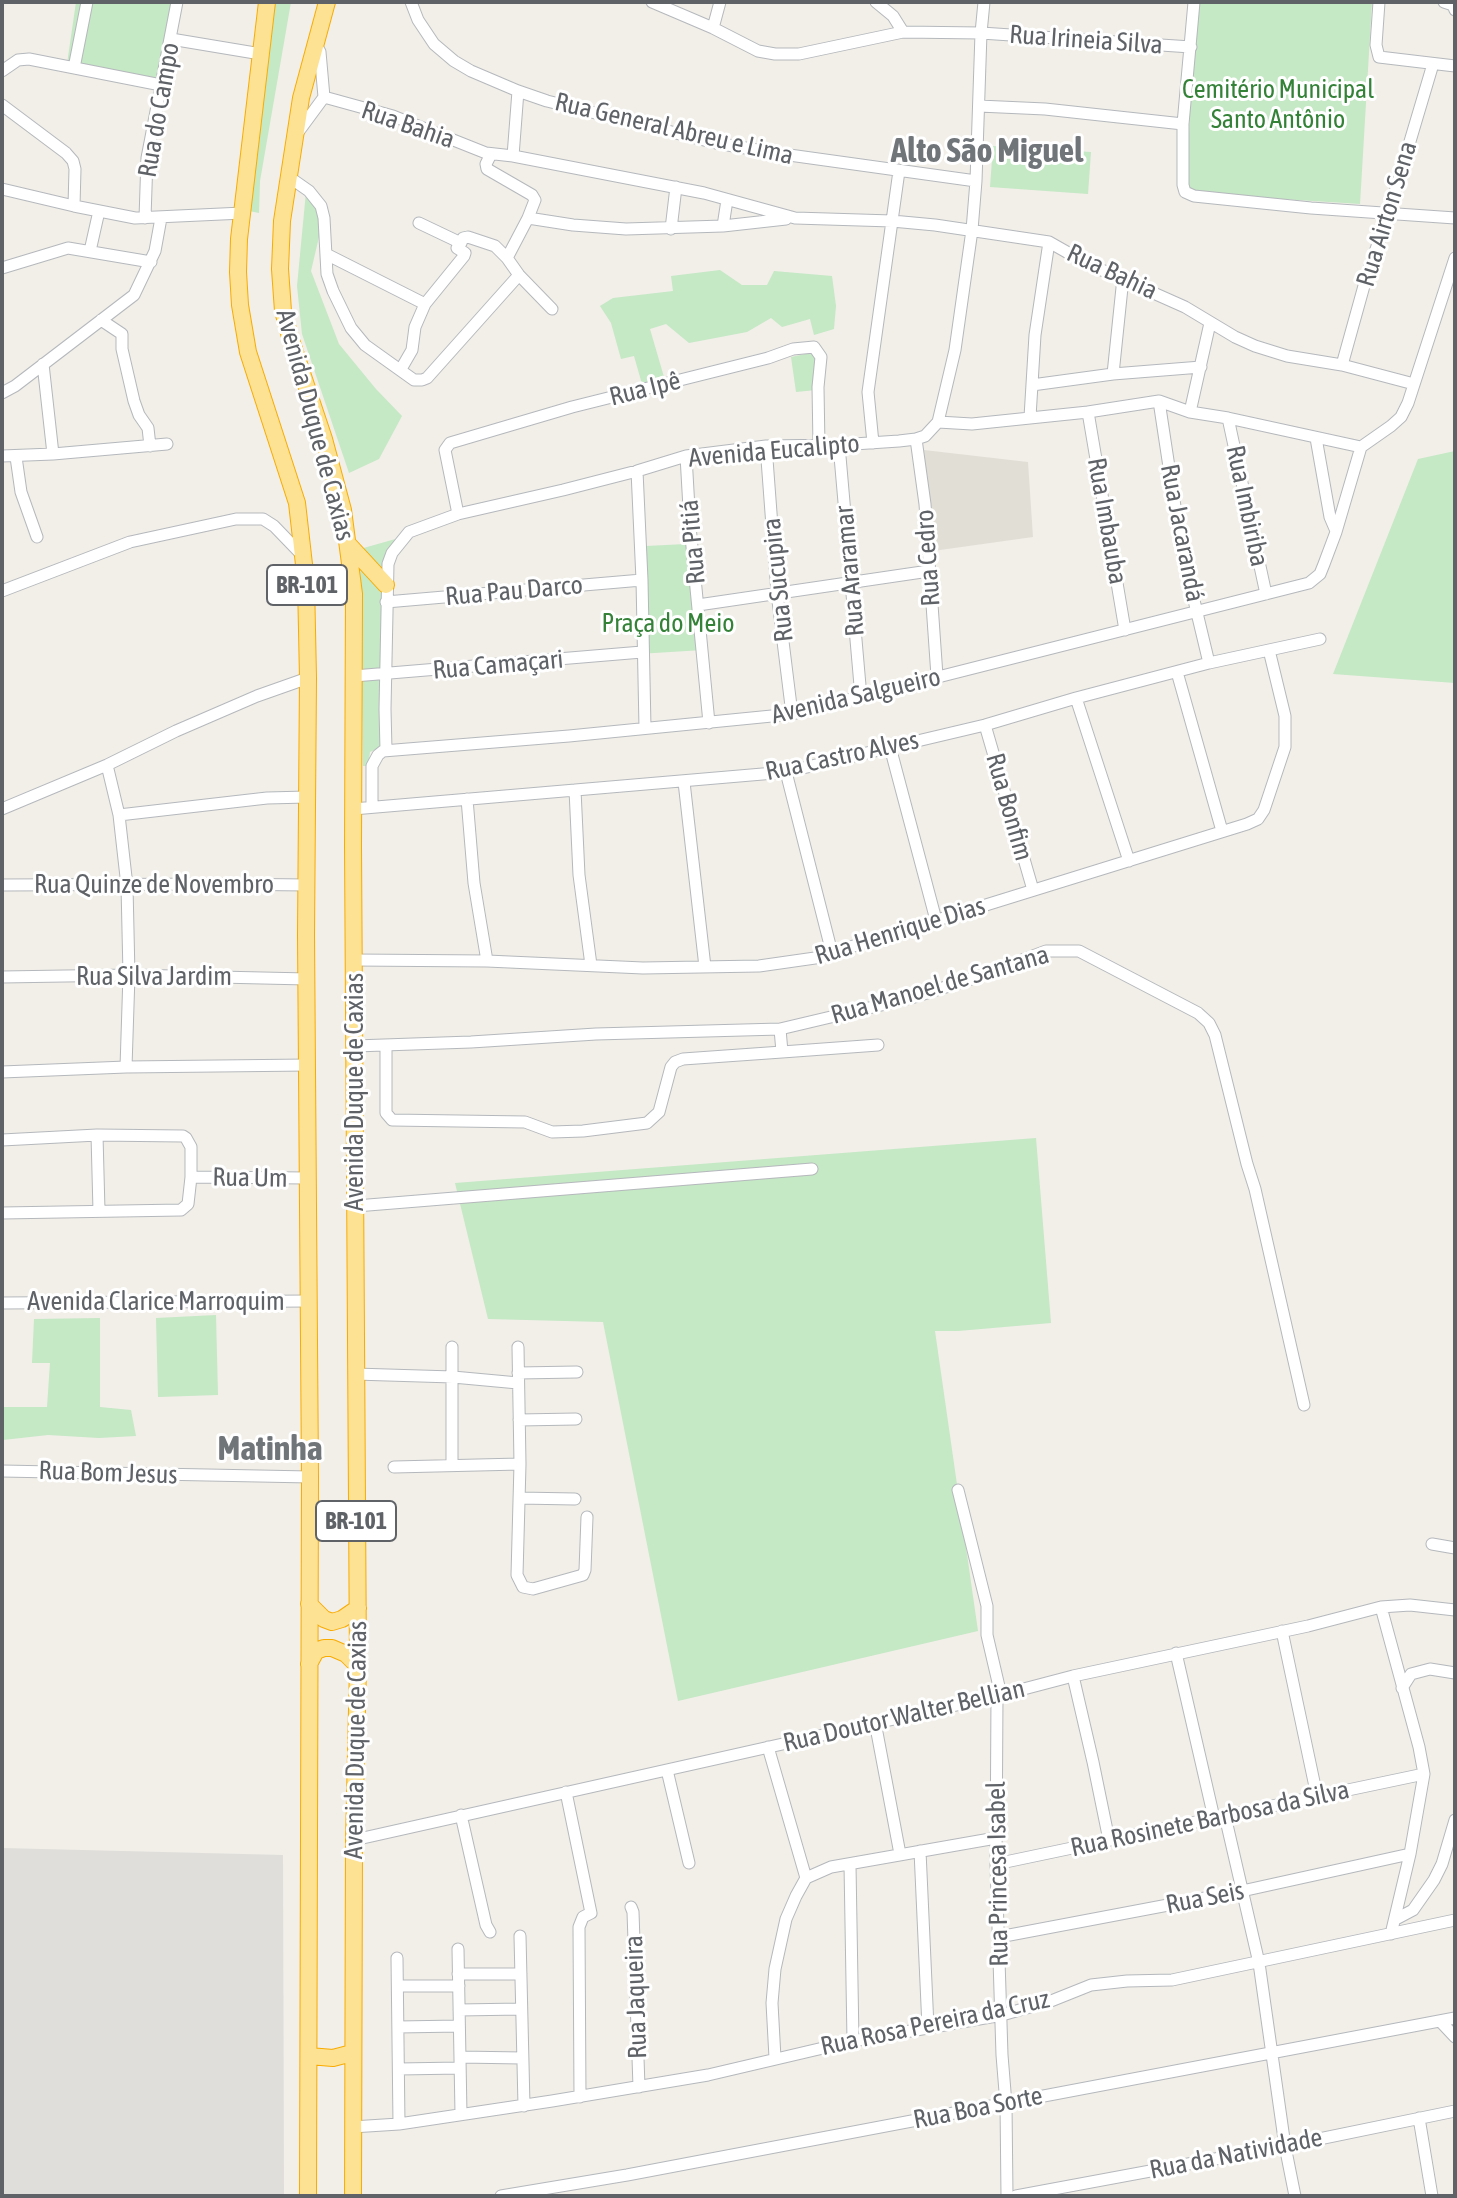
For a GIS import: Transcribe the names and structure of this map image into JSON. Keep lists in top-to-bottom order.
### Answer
{
  "streets": {
    "highway": ["Avenida Duque de Caxias", "BR-101"],
    "street": [
      "Rua Irineia Silva",
      "Rua do Campo",
      "Rua Bahia",
      "Rua General Abreu e Lima",
      "Rua Airton Sena",
      "Rua Ipê",
      "Avenida Eucalipto",
      "Rua Imbiriba",
      "Rua Imbauba",
      "Rua Jacarandá",
      "Rua Pitiá",
      "Rua Cedro",
      "Rua Araramar",
      "Rua Sucupira",
      "Rua Pau Darco",
      "Rua Camaçari",
      "Avenida Salgueiro",
      "Rua Castro Alves",
      "Rua Bonfim",
      "Rua Quinze de Novembro",
      "Rua Henrique Dias",
      "Rua Silva Jardim",
      "Rua Manoel de Santana",
      "Rua Um",
      "Avenida Clarice Marroquim",
      "Rua Bom Jesus",
      "Rua Doutor Walter Bellian",
      "Rua Rosinete Barbosa da Silva",
      "Rua Princesa Isabel",
      "Rua Seis",
      "Rua Jaqueira",
      "Rua Rosa Pereira da Cruz",
      "Rua Boa Sorte",
      "Rua da Natividade"
    ]
  },
  "crossings": [
    ["Rua Bahia", "Rua Airton Sena"],
    ["Rua Ipê", "Avenida Eucalipto"],
    ["Avenida Duque de Caxias", "Rua Camaçari"],
    ["Avenida Duque de Caxias", "Rua Castro Alves"],
    ["Avenida Duque de Caxias", "Rua Quinze de Novembro"],
    ["Avenida Duque de Caxias", "Rua Henrique Dias"],
    ["Avenida Duque de Caxias", "Rua Silva Jardim"],
    ["Avenida Duque de Caxias", "Rua Manoel de Santana"],
    ["Avenida Duque de Caxias", "Rua Um"],
    ["Avenida Duque de Caxias", "Avenida Clarice Marroquim"],
    ["Avenida Duque de Caxias", "Rua Bom Jesus"],
    ["Avenida Duque de Caxias", "Rua Doutor Walter Bellian"],
    ["Avenida Duque de Caxias", "Rua Rosa Pereira da Cruz"],
    ["Avenida Eucalipto", "Rua Pitiá"],
    ["Avenida Eucalipto", "Rua Cedro"],
    ["Avenida Eucalipto", "Rua Araramar"],
    ["Avenida Eucalipto", "Rua Sucupira"],
    ["Avenida Eucalipto", "Rua Pau Darco"],
    ["Avenida Eucalipto", "Rua Camaçari"],
    ["Avenida Eucalipto", "Avenida Salgueiro"],
    ["Rua Imbiriba", "Avenida Salgueiro"],
    ["Rua Imbauba", "Avenida Salgueiro"],
    ["Rua Jacarandá", "Avenida Salgueiro"],
    ["Rua Jacarandá", "Rua Castro Alves"],
    ["Rua Pitiá", "Avenida Salgueiro"],
    ["Rua Cedro", "Avenida Salgueiro"],
    ["Rua Araramar", "Avenida Salgueiro"],
    ["Rua Sucupira", "Avenida Salgueiro"],
    ["Rua Castro Alves", "Rua Bonfim"],
    ["Rua Castro Alves", "Rua Henrique Dias"],
    ["Rua Bonfim", "Rua Henrique Dias"],
    ["Rua Doutor Walter Bellian", "Rua Princesa Isabel"],
    ["Rua Rosinete Barbosa da Silva", "Rua Princesa Isabel"],
    ["Rua Princesa Isabel", "Rua Seis"],
    ["Rua Princesa Isabel", "Rua Rosa Pereira da Cruz"],
    ["Rua Princesa Isabel", "Rua Boa Sorte"],
    ["Rua Jaqueira", "Rua Rosa Pereira da Cruz"]
  ],
  "districts": ["Alto São Miguel", "Matinha"],
  "parks": ["Cemitério Municipal Santo Antônio", "Praça do Meio"]
}
